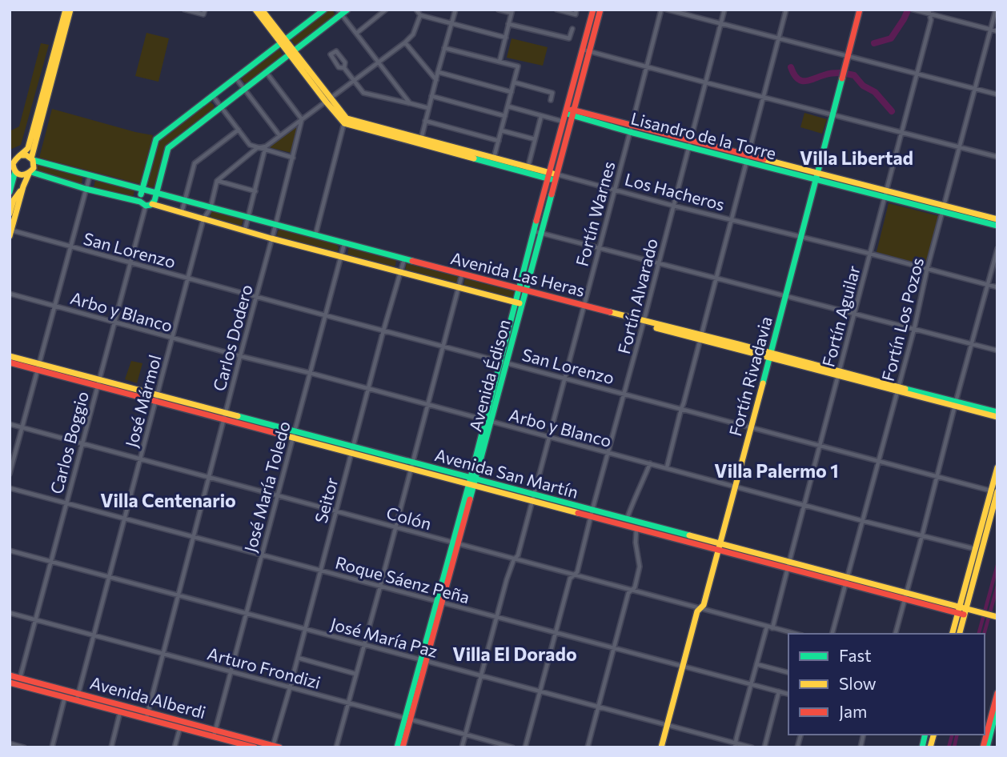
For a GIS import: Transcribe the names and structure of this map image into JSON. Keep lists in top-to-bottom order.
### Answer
{
  "streets": {
    "main road": [
      "Lisandro de la Torre",
      "Los Hacheros",
      "Avenida Las Heras",
      "Avenida Édison",
      "Fortín Rivadavia",
      "Avenida San Martín",
      "Avenida Alberdi"
    ],
    "street": [
      "Fortín Warnes",
      "San Lorenzo",
      "Fortín Alvarado",
      "Arbo y Blanco",
      "Fortín Aguilar",
      "Fortín Los Pozos",
      "Carlos Dodero",
      "José Mármol",
      "Carlos Boggio",
      "José María Toledo",
      "Seitor",
      "Colón",
      "Roque Sáenz Peña",
      "José María Paz",
      "Arturo Frondizi"
    ]
  },
  "crossings": [
    ["Lisandro de la Torre", "Fortín Warnes"],
    ["Lisandro de la Torre", "Fortín Alvarado"],
    ["Lisandro de la Torre", "Fortín Aguilar"],
    ["Lisandro de la Torre", "Fortín Los Pozos"],
    ["Lisandro de la Torre", "Avenida Édison"],
    ["Lisandro de la Torre", "Fortín Rivadavia"],
    ["Los Hacheros", "Fortín Warnes"],
    ["Los Hacheros", "Fortín Alvarado"],
    ["Los Hacheros", "Fortín Aguilar"],
    ["Los Hacheros", "Fortín Los Pozos"],
    ["Los Hacheros", "Avenida Édison"],
    ["Los Hacheros", "Fortín Rivadavia"],
    ["Fortín Warnes", "San Lorenzo"],
    ["Fortín Warnes", "Avenida Las Heras"],
    ["Fortín Warnes", "Arbo y Blanco"],
    ["Fortín Warnes", "Avenida San Martín"],
    ["Fortín Warnes", "Colón"],
    ["Fortín Warnes", "Roque Sáenz Peña"],
    ["Fortín Warnes", "José María Paz"],
    ["Fortín Warnes", "Arturo Frondizi"],
    ["San Lorenzo", "Fortín Alvarado"],
    ["San Lorenzo", "Fortín Aguilar"],
    ["San Lorenzo", "Fortín Los Pozos"],
    ["San Lorenzo", "Carlos Dodero"],
    ["San Lorenzo", "Avenida Édison"],
    ["San Lorenzo", "Fortín Rivadavia"],
    ["San Lorenzo", "José Mármol"],
    ["San Lorenzo", "Carlos Boggio"],
    ["San Lorenzo", "José María Toledo"],
    ["San Lorenzo", "Seitor"],
    ["Avenida Las Heras", "Fortín Alvarado"],
    ["Avenida Las Heras", "Fortín Aguilar"],
    ["Avenida Las Heras", "Fortín Los Pozos"],
    ["Avenida Las Heras", "Carlos Dodero"],
    ["Avenida Las Heras", "Avenida Édison"],
    ["Avenida Las Heras", "Fortín Rivadavia"],
    ["Avenida Las Heras", "José Mármol"],
    ["Avenida Las Heras", "Carlos Boggio"],
    ["Avenida Las Heras", "José María Toledo"],
    ["Avenida Las Heras", "Seitor"],
    ["Fortín Alvarado", "Arbo y Blanco"],
    ["Fortín Alvarado", "Avenida San Martín"],
    ["Fortín Alvarado", "Colón"],
    ["Fortín Alvarado", "Roque Sáenz Peña"],
    ["Fortín Alvarado", "José María Paz"],
    ["Arbo y Blanco", "Fortín Aguilar"],
    ["Arbo y Blanco", "Fortín Los Pozos"],
    ["Arbo y Blanco", "Carlos Dodero"],
    ["Arbo y Blanco", "Avenida Édison"],
    ["Arbo y Blanco", "Fortín Rivadavia"],
    ["Arbo y Blanco", "José Mármol"],
    ["Arbo y Blanco", "Carlos Boggio"],
    ["Arbo y Blanco", "José María Toledo"],
    ["Arbo y Blanco", "Seitor"],
    ["Fortín Aguilar", "Avenida San Martín"],
    ["Fortín Aguilar", "Colón"],
    ["Fortín Los Pozos", "Avenida San Martín"],
    ["Carlos Dodero", "Avenida San Martín"],
    ["Carlos Dodero", "Colón"],
    ["Carlos Dodero", "Roque Sáenz Peña"],
    ["Carlos Dodero", "José María Paz"],
    ["Carlos Dodero", "Arturo Frondizi"],
    ["Carlos Dodero", "Avenida Alberdi"],
    ["Avenida Édison", "Avenida San Martín"],
    ["Avenida Édison", "Colón"],
    ["Avenida Édison", "Roque Sáenz Peña"],
    ["Avenida Édison", "José María Paz"],
    ["Avenida Édison", "Arturo Frondizi"],
    ["Fortín Rivadavia", "Avenida San Martín"],
    ["Fortín Rivadavia", "Colón"],
    ["Fortín Rivadavia", "Roque Sáenz Peña"],
    ["Fortín Rivadavia", "José María Paz"],
    ["José Mármol", "Avenida San Martín"],
    ["José Mármol", "Colón"],
    ["José Mármol", "Roque Sáenz Peña"],
    ["José Mármol", "José María Paz"],
    ["José Mármol", "Arturo Frondizi"],
    ["José Mármol", "Avenida Alberdi"],
    ["Carlos Boggio", "Avenida San Martín"],
    ["Carlos Boggio", "Colón"],
    ["Carlos Boggio", "Roque Sáenz Peña"],
    ["Carlos Boggio", "José María Paz"],
    ["Carlos Boggio", "Arturo Frondizi"],
    ["Carlos Boggio", "Avenida Alberdi"],
    ["Avenida San Martín", "José María Toledo"],
    ["Avenida San Martín", "Seitor"],
    ["José María Toledo", "Colón"],
    ["José María Toledo", "Roque Sáenz Peña"],
    ["José María Toledo", "José María Paz"],
    ["José María Toledo", "Arturo Frondizi"],
    ["José María Toledo", "Avenida Alberdi"],
    ["Seitor", "Colón"],
    ["Seitor", "Roque Sáenz Peña"],
    ["Seitor", "José María Paz"],
    ["Seitor", "Arturo Frondizi"],
    ["Seitor", "Avenida Alberdi"]
  ],
  "districts": [
    "Villa Libertad",
    "Villa Palermo 1",
    "Villa Centenario",
    "Villa El Dorado"
  ],
  "legend": ["Fast", "Slow", "Jam"]
}
